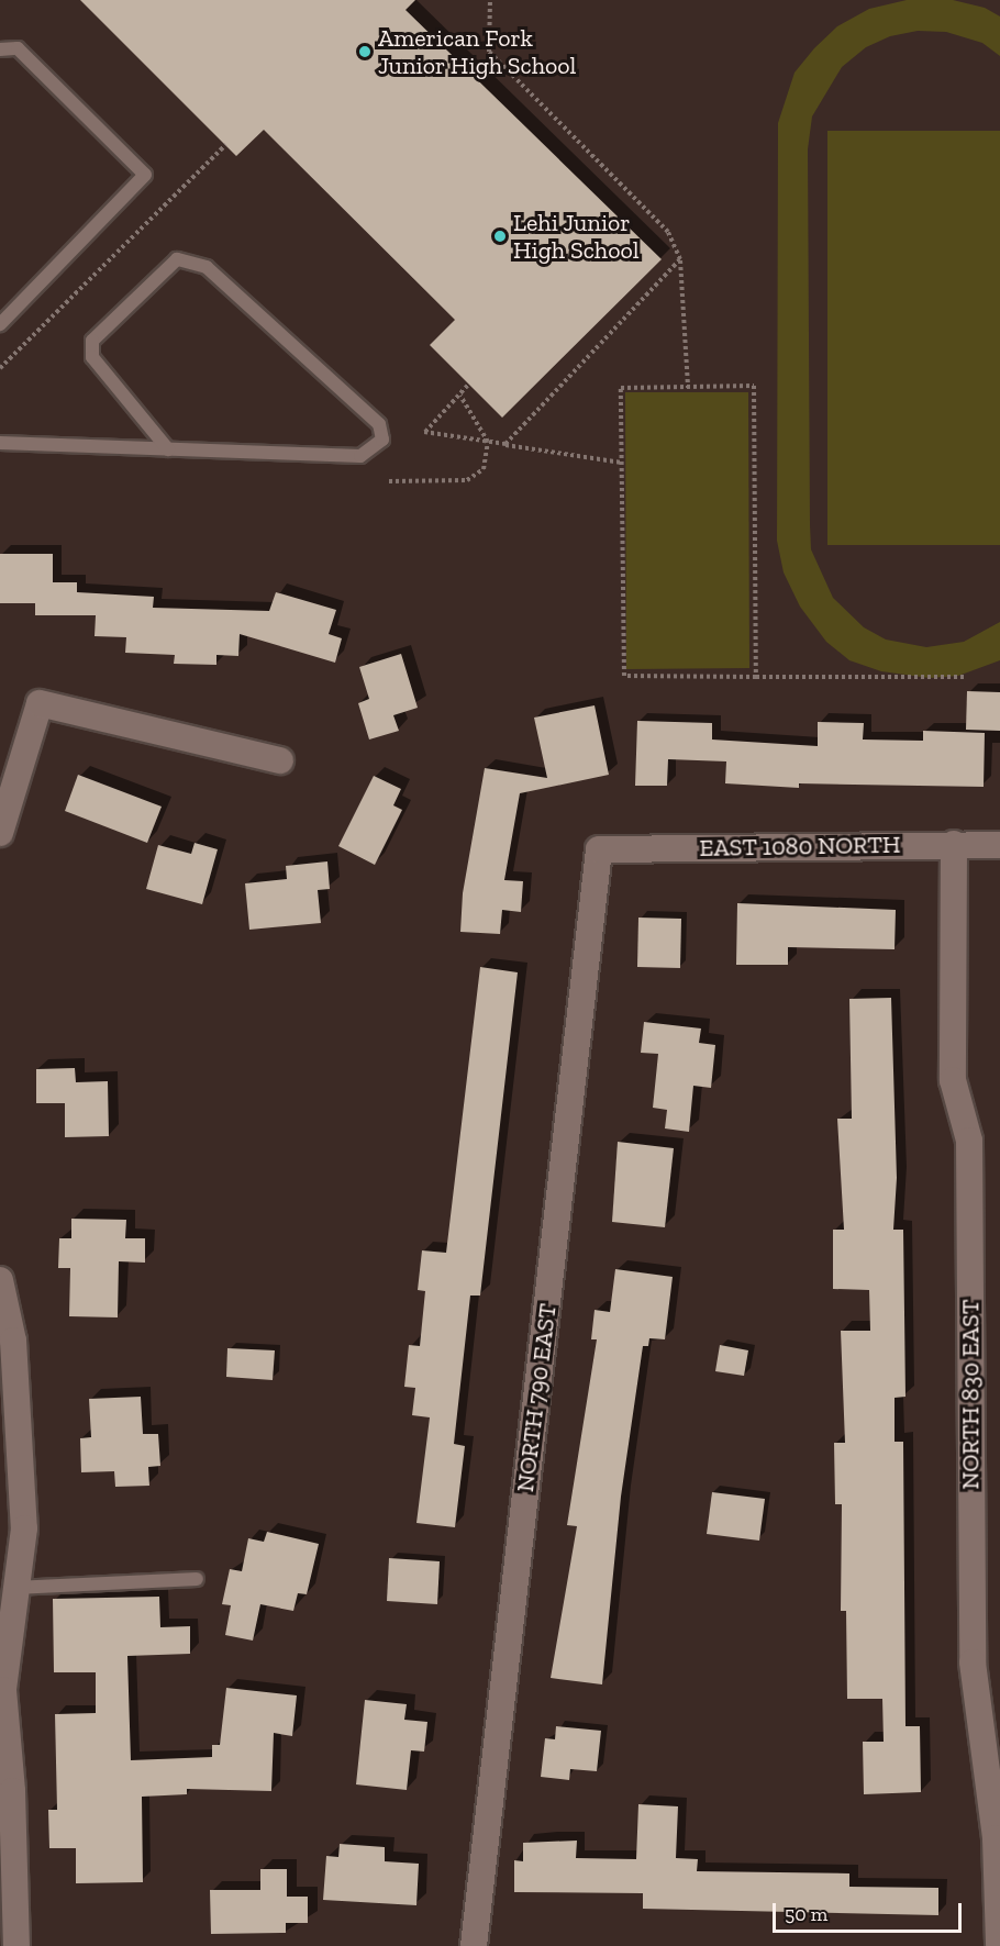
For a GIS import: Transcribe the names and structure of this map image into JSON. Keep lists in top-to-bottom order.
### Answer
{
  "streets": {
    "street": ["EAST 1080 NORTH", "NORTH 830 EAST", "NORTH 790 EAST"]
  },
  "crossings": [
    ["EAST 1080 NORTH", "NORTH 830 EAST"],
    ["EAST 1080 NORTH", "NORTH 790 EAST"]
  ],
  "places": ["American Fork Junior High School", "Lehi Junior High School"],
  "scale_bar": "50 m"
}
